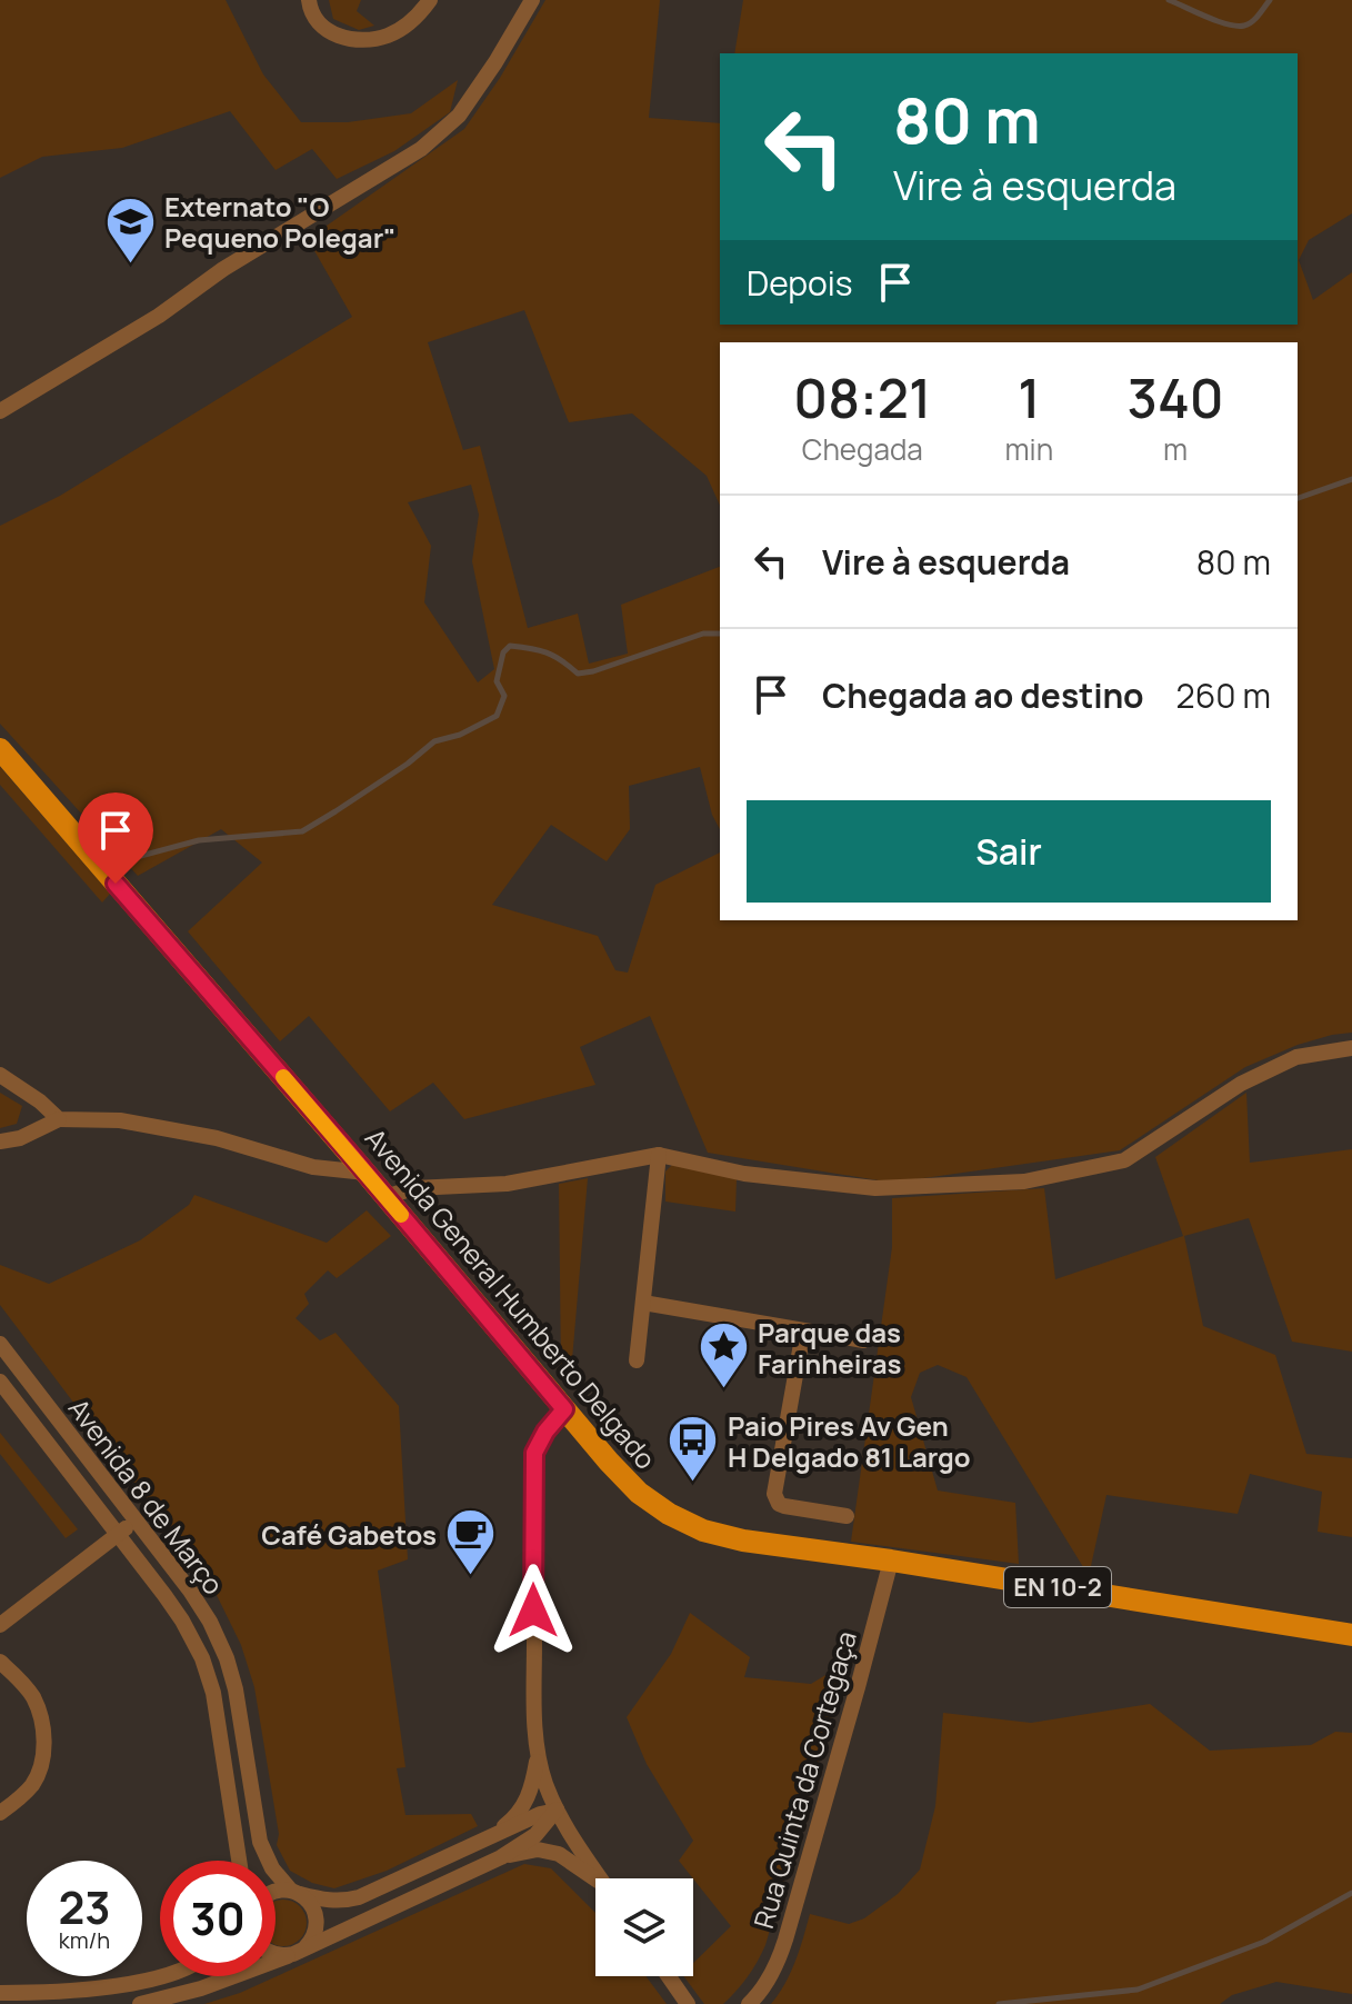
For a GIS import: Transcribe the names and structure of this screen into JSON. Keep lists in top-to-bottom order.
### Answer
{
  "streets": {
    "main road": ["Avenida General Humberto Delgado", "EN 10-2"],
    "street": ["Avenida 8 de Março", "Rua Quinta da Cortegaça"]
  },
  "crossings": [
    ["Avenida General Humberto Delgado", "Rua Quinta da Cortegaça"]
  ],
  "places": {
    "school or university": ["Externato \"O Pequeno Polegar\""],
    "place": ["Parque das Farinheiras"],
    "bus stop": ["Paio Pires Av Gen H Delgado 81 Largo"],
    "cafe": ["Café Gabetos"]
  },
  "page": {
    "turn": ["80 m", "Vire à esquerda"],
    "then": "Depois",
    "eta": [
      "08:21",
      "Chegada",
      "1",
      "min",
      "340",
      "m"
    ],
    "list": [
      {
        "name": "Vire à esquerda",
        "value": "80 m"
      },
      {
        "name": "Chegada ao destino",
        "value": "260 m"
      }
    ],
    "buttons": "Sair",
    "speed": "23 km/h",
    "limit": "30"
  }
}
